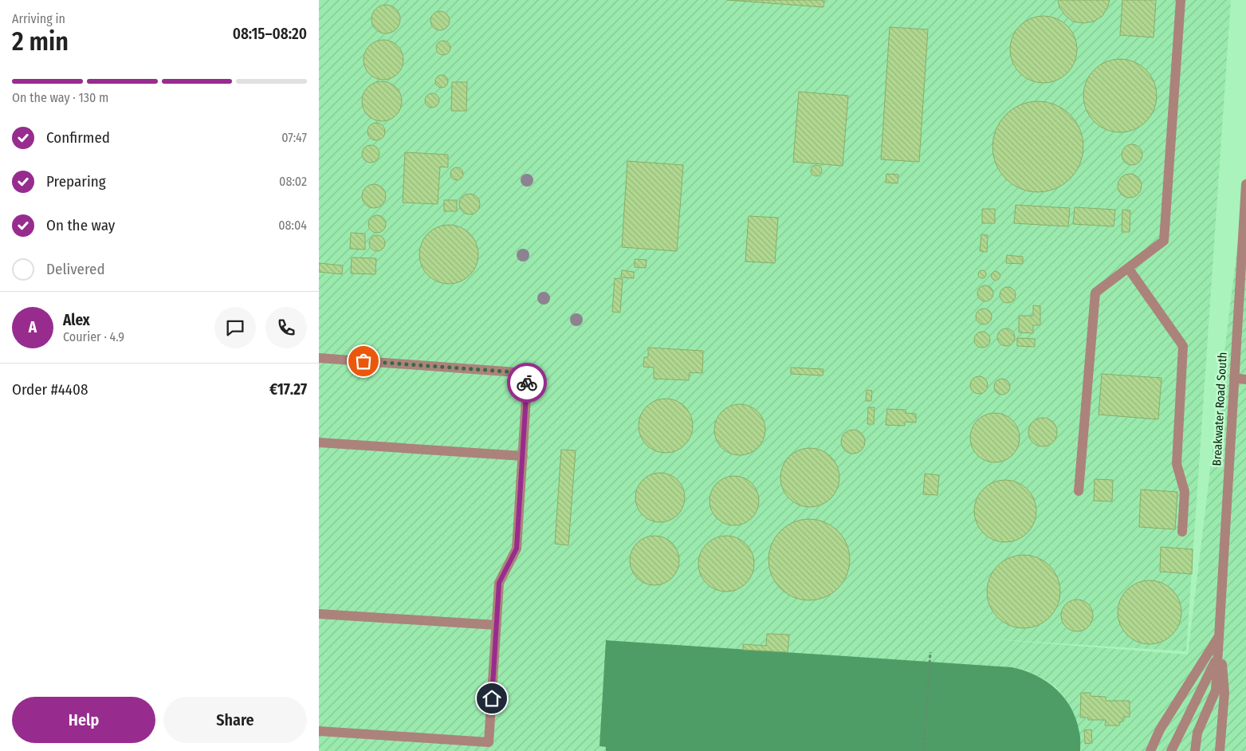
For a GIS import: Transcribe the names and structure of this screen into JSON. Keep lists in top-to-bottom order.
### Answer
{
  "streets": {
    "street": ["Breakwater Road South"]
  },
  "page": {
    "heading": ["2 min", "Arriving in", "08:15–08:20"],
    "panel": [
      "Alex",
      "Courier · 4.9",
      "Order #4408",
      "€17.27"
    ],
    "bar": "On the way · 130 m",
    "list": [
      ["Confirmed", "07:47"],
      ["Preparing", "08:02"],
      ["On the way", "08:04"],
      "Delivered"
    ],
    "round": "A",
    "buttons": ["Help", "Share"]
  }
}
